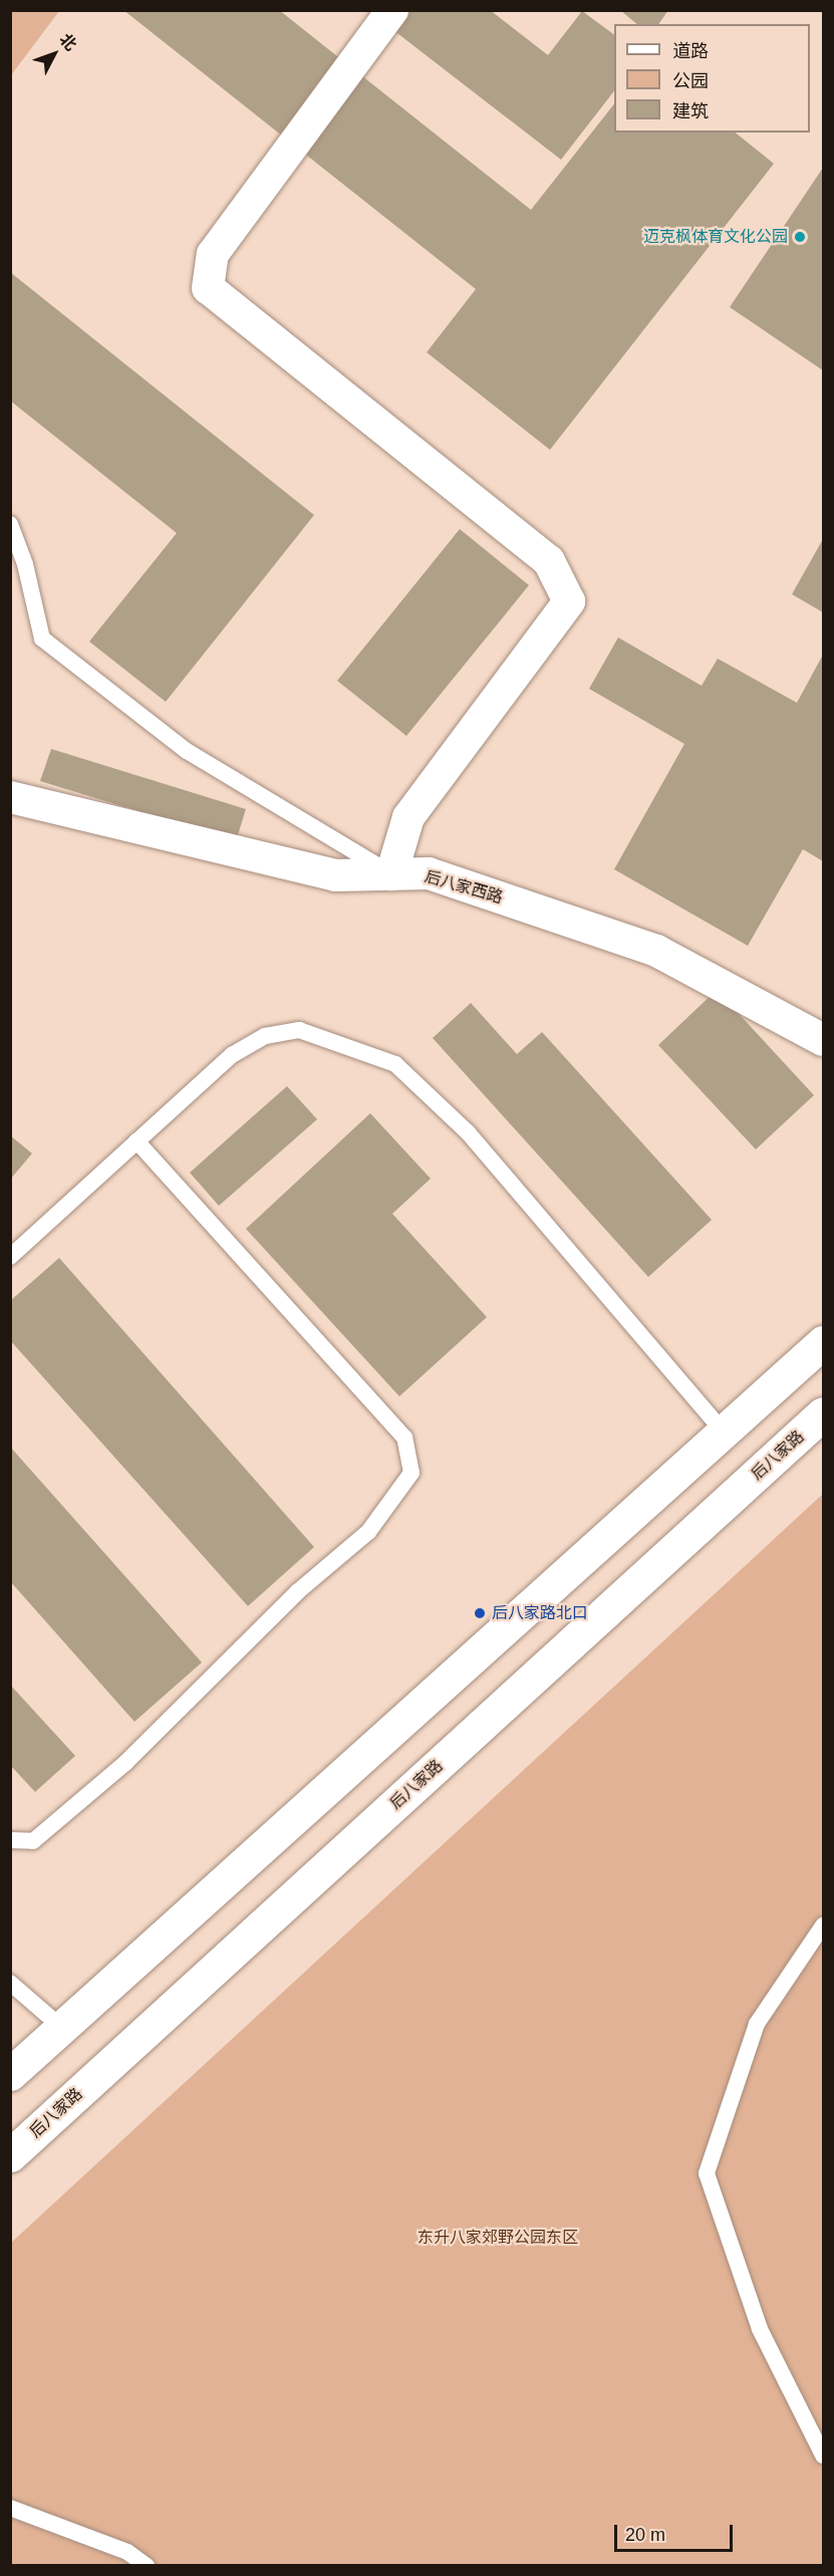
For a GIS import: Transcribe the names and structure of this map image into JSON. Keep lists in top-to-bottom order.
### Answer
{
  "streets": {
    "main road": ["后八家路"],
    "street": ["后八家西路"]
  },
  "parks": ["东升八家郊野公园东区"],
  "places": ["迈克枫体育文化公园", "后八家路北口"],
  "legend": ["道路", "公园", "建筑"],
  "scale_bar": "20 m",
  "north": "top right"
}
